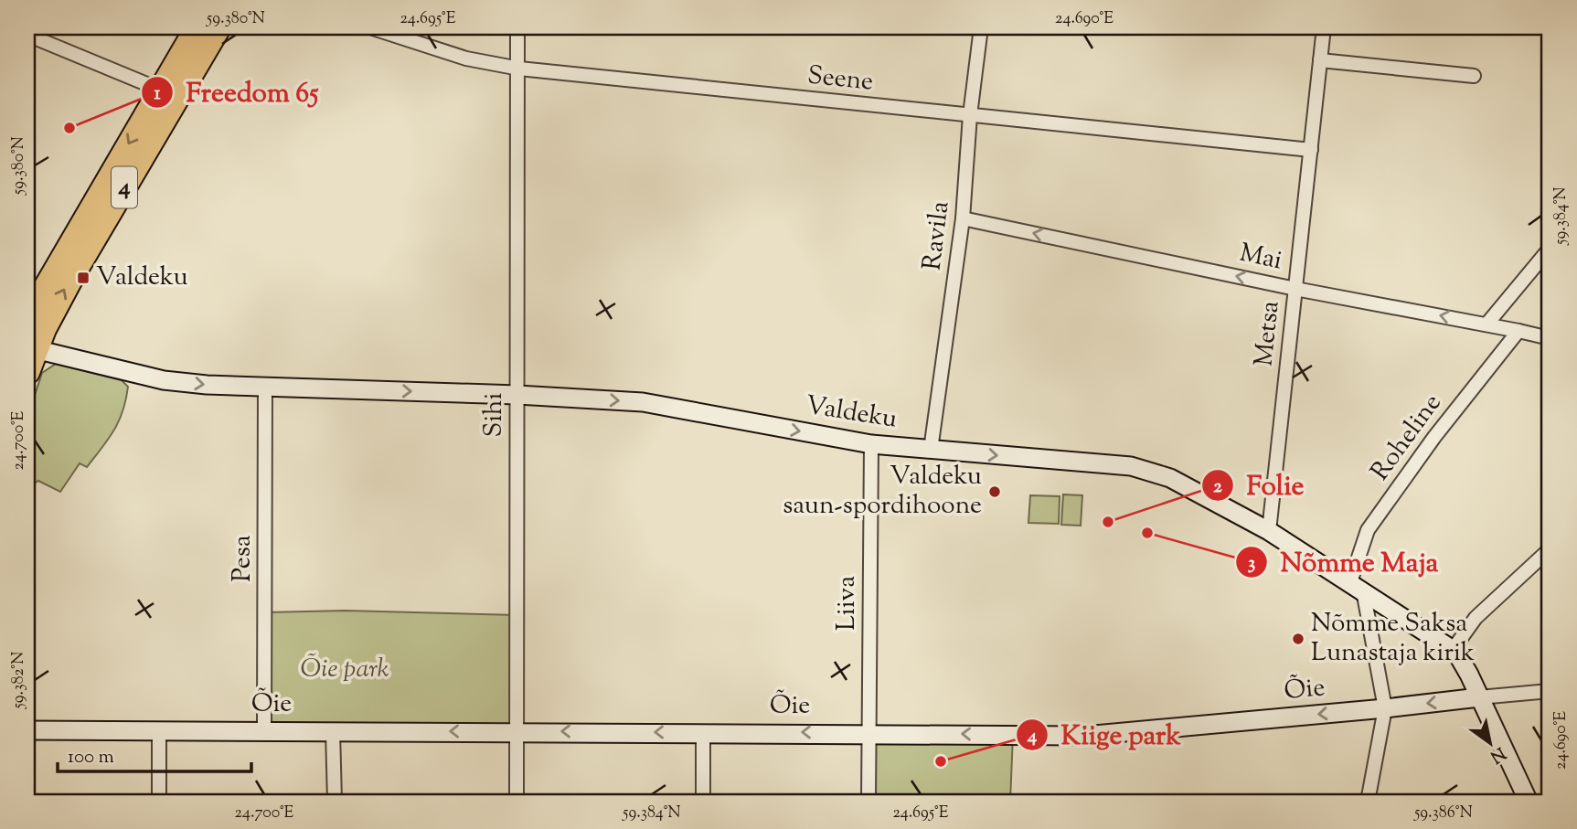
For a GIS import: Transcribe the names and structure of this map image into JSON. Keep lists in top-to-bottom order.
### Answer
{
  "streets": {
    "highway": ["4"],
    "street": [
      "Seene",
      "Ravila",
      "Mai",
      "Metsa",
      "Valdeku",
      "Sihi",
      "Roheline",
      "Pesa",
      "Liiva",
      "Õie"
    ]
  },
  "crossings": [
    ["Seene", "Ravila"],
    ["Seene", "Metsa"],
    ["Seene", "Sihi"],
    ["4", "Valdeku"],
    ["Ravila", "Mai"],
    ["Ravila", "Valdeku"],
    ["Mai", "Metsa"],
    ["Mai", "Roheline"],
    ["Metsa", "Valdeku"],
    ["Valdeku", "Sihi"],
    ["Valdeku", "Roheline"],
    ["Valdeku", "Pesa"],
    ["Valdeku", "Liiva"],
    ["Valdeku", "Õie"],
    ["Sihi", "Õie"],
    ["Roheline", "Õie"],
    ["Pesa", "Õie"],
    ["Liiva", "Õie"]
  ],
  "one_way": ["Mai", "Valdeku", "Õie"],
  "parks": ["Õie park"],
  "places": {
    "other": [
      "Freedom 65",
      "Valdeku saun-spordihoone",
      "Folie",
      "Nõmme Maja",
      "Nõmme Saksa Lunastaja kirik",
      "Kiige park"
    ],
    "transit": ["Valdeku"]
  },
  "scale_bar": "100 m",
  "north": "bottom right",
  "coordinates": [
    "59.380°N",
    "24.695°E",
    "24.690°E",
    "59.384°N",
    "24.700°E",
    "59.382°N",
    "59.386°N"
  ]
}
